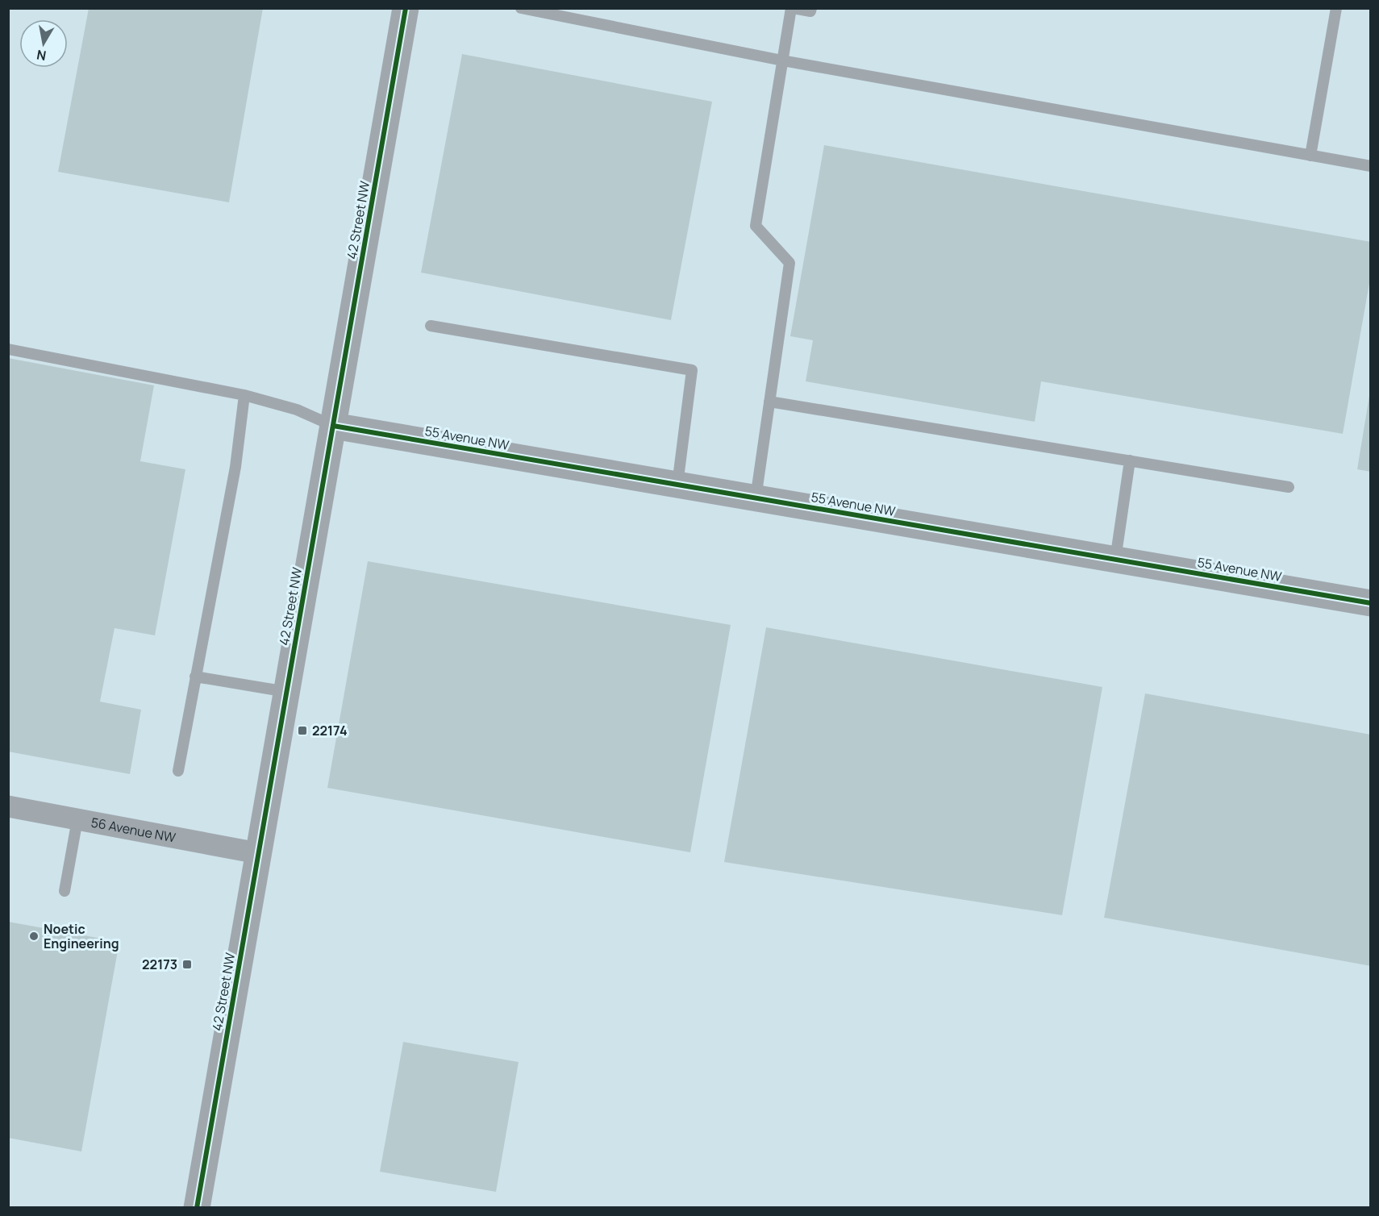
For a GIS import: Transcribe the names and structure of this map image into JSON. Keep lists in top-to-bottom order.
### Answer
{
  "streets": {
    "street": ["42 Street NW", "55 Avenue NW", "56 Avenue NW"]
  },
  "crossings": [
    ["42 Street NW", "55 Avenue NW"],
    ["42 Street NW", "56 Avenue NW"]
  ],
  "places": {
    "transit": ["22174", "22173"],
    "other": ["Noetic Engineering"]
  },
  "north": "bottom"
}
